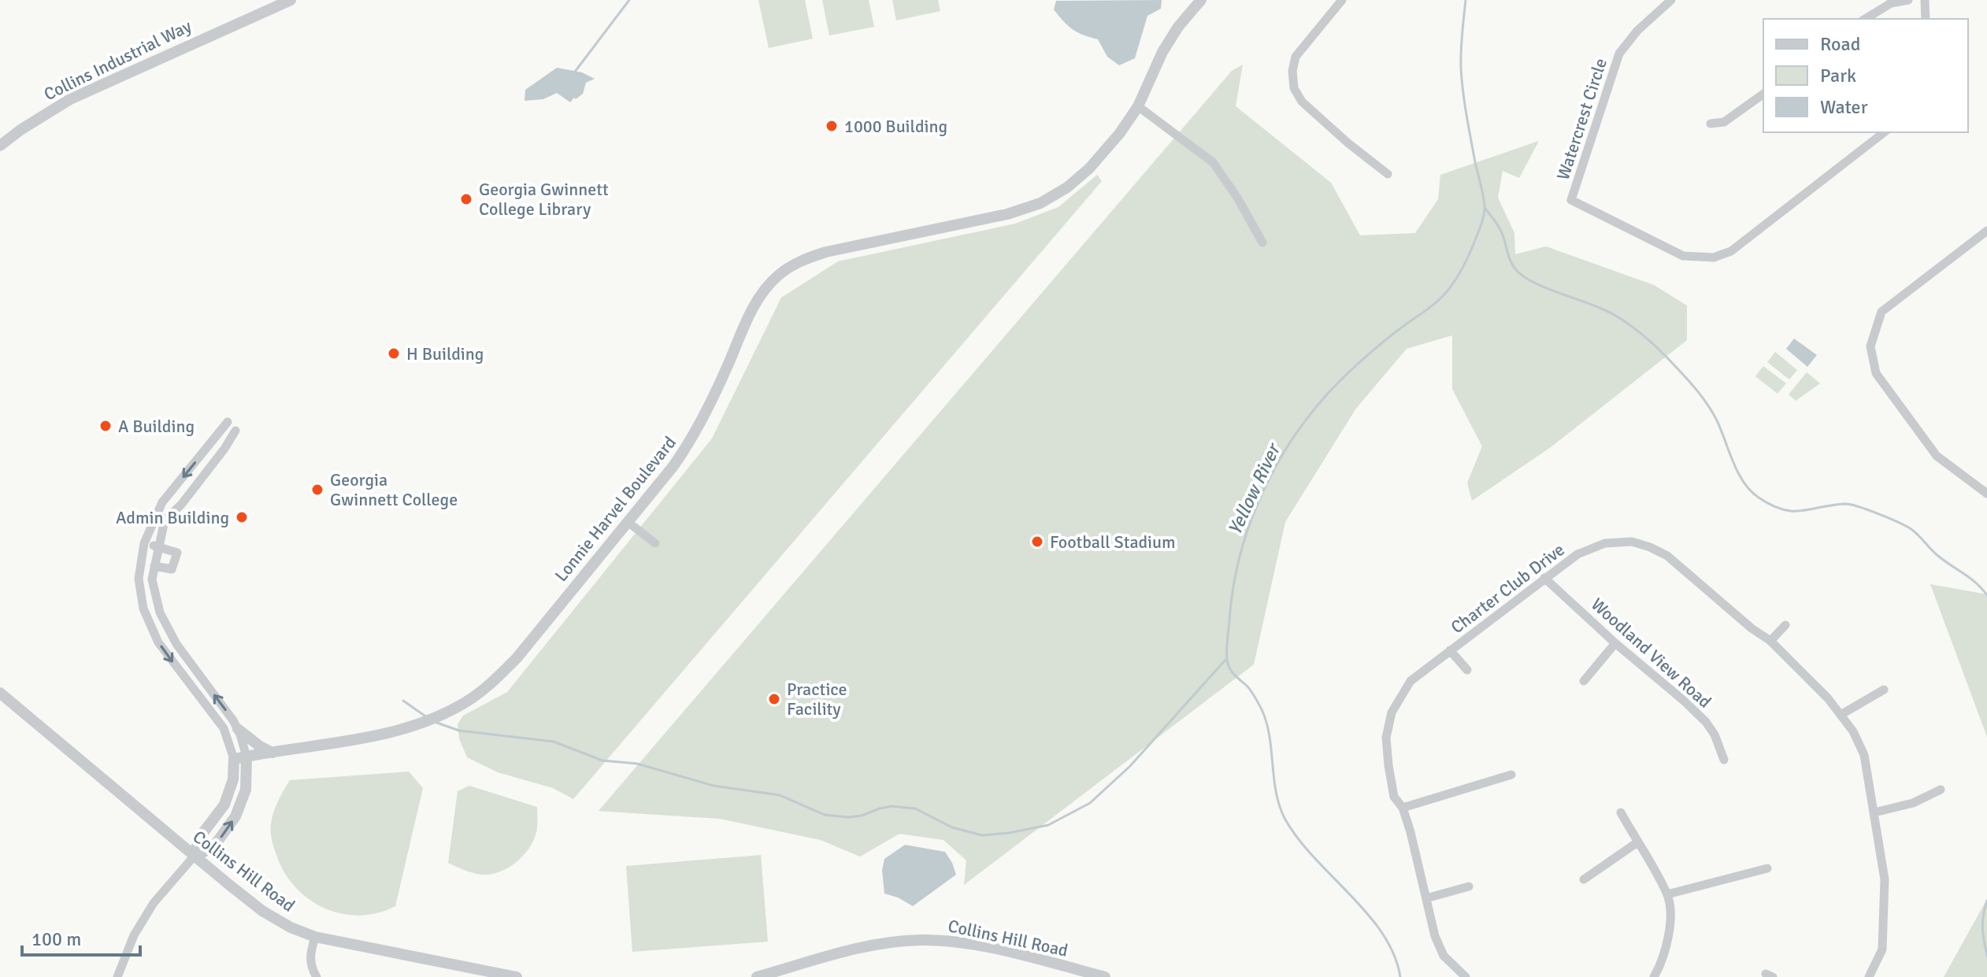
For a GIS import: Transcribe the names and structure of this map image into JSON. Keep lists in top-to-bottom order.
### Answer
{
  "streets": {
    "street": [
      "Collins Industrial Way",
      "Watercrest Circle",
      "Lonnie Harvel Boulevard",
      "Charter Club Drive",
      "Woodland View Road",
      "Collins Hill Road"
    ]
  },
  "crossings": [
    ["Charter Club Drive", "Woodland View Road"]
  ],
  "water": ["Yellow River"],
  "places": [
    "1000 Building",
    "Georgia Gwinnett College Library",
    "H Building",
    "A Building",
    "Georgia Gwinnett College",
    "Admin Building",
    "Football Stadium",
    "Practice Facility"
  ],
  "legend": ["Road", "Park", "Water"],
  "scale_bar": "100 m"
}
